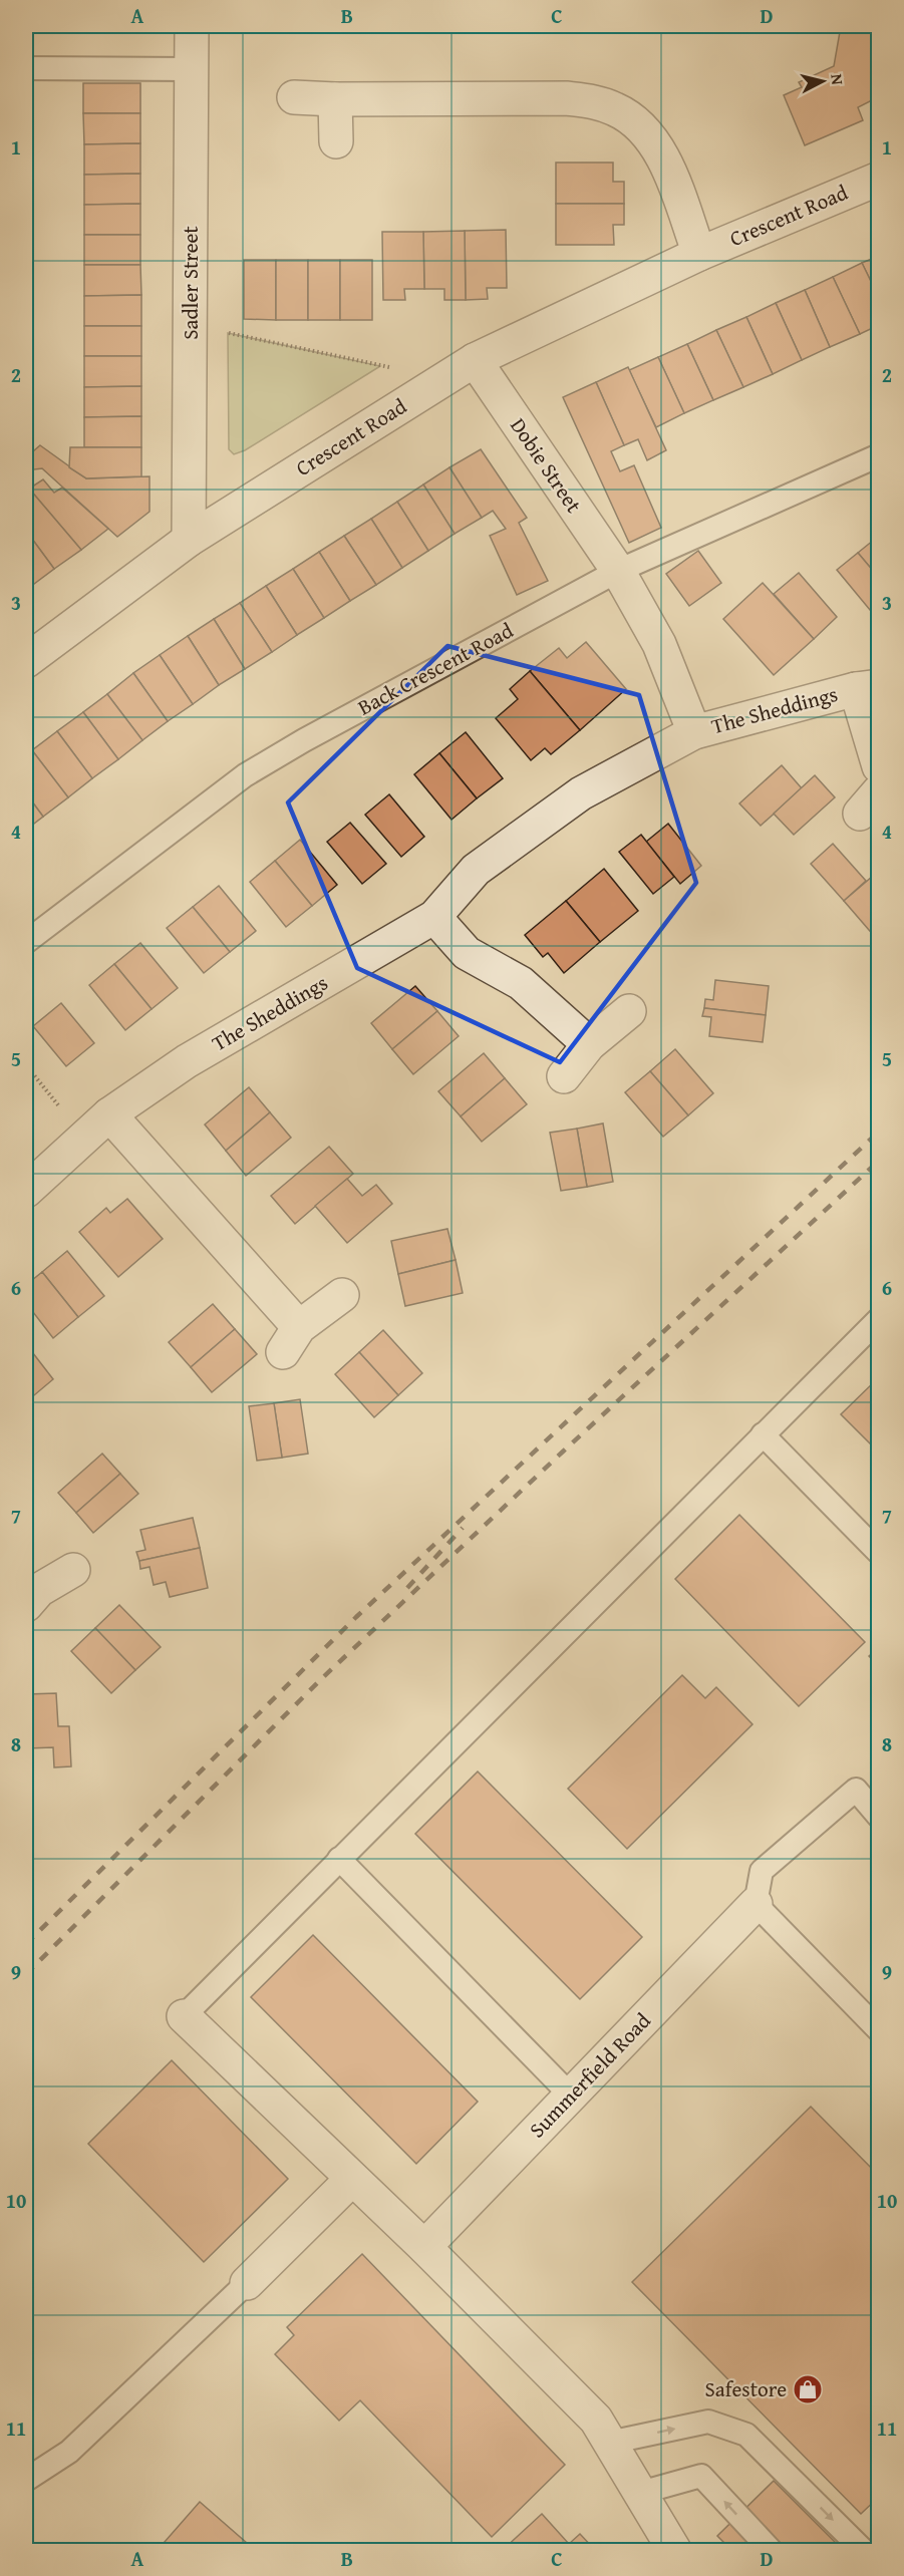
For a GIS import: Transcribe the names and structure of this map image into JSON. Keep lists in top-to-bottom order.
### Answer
{
  "streets": {
    "street": [
      "Crescent Road",
      "Sadler Street",
      "Dobie Street",
      "The Sheddings",
      "Summerfield Road"
    ],
    "lane": ["Back Crescent Road"]
  },
  "crossings": [
    ["Crescent Road", "Sadler Street"],
    ["Crescent Road", "Dobie Street"],
    ["Dobie Street", "Back Crescent Road"],
    ["Dobie Street", "The Sheddings"],
    ["Back Crescent Road", "The Sheddings"]
  ],
  "places": {
    "shop": ["Safestore"]
  },
  "north": "right",
  "grid": {
    "columns": [
      "A",
      "B",
      "C",
      "D"
    ],
    "rows": [
      "1",
      "2",
      "3",
      "4",
      "5",
      "6",
      "7",
      "8",
      "9",
      "10",
      "11"
    ]
  }
}
